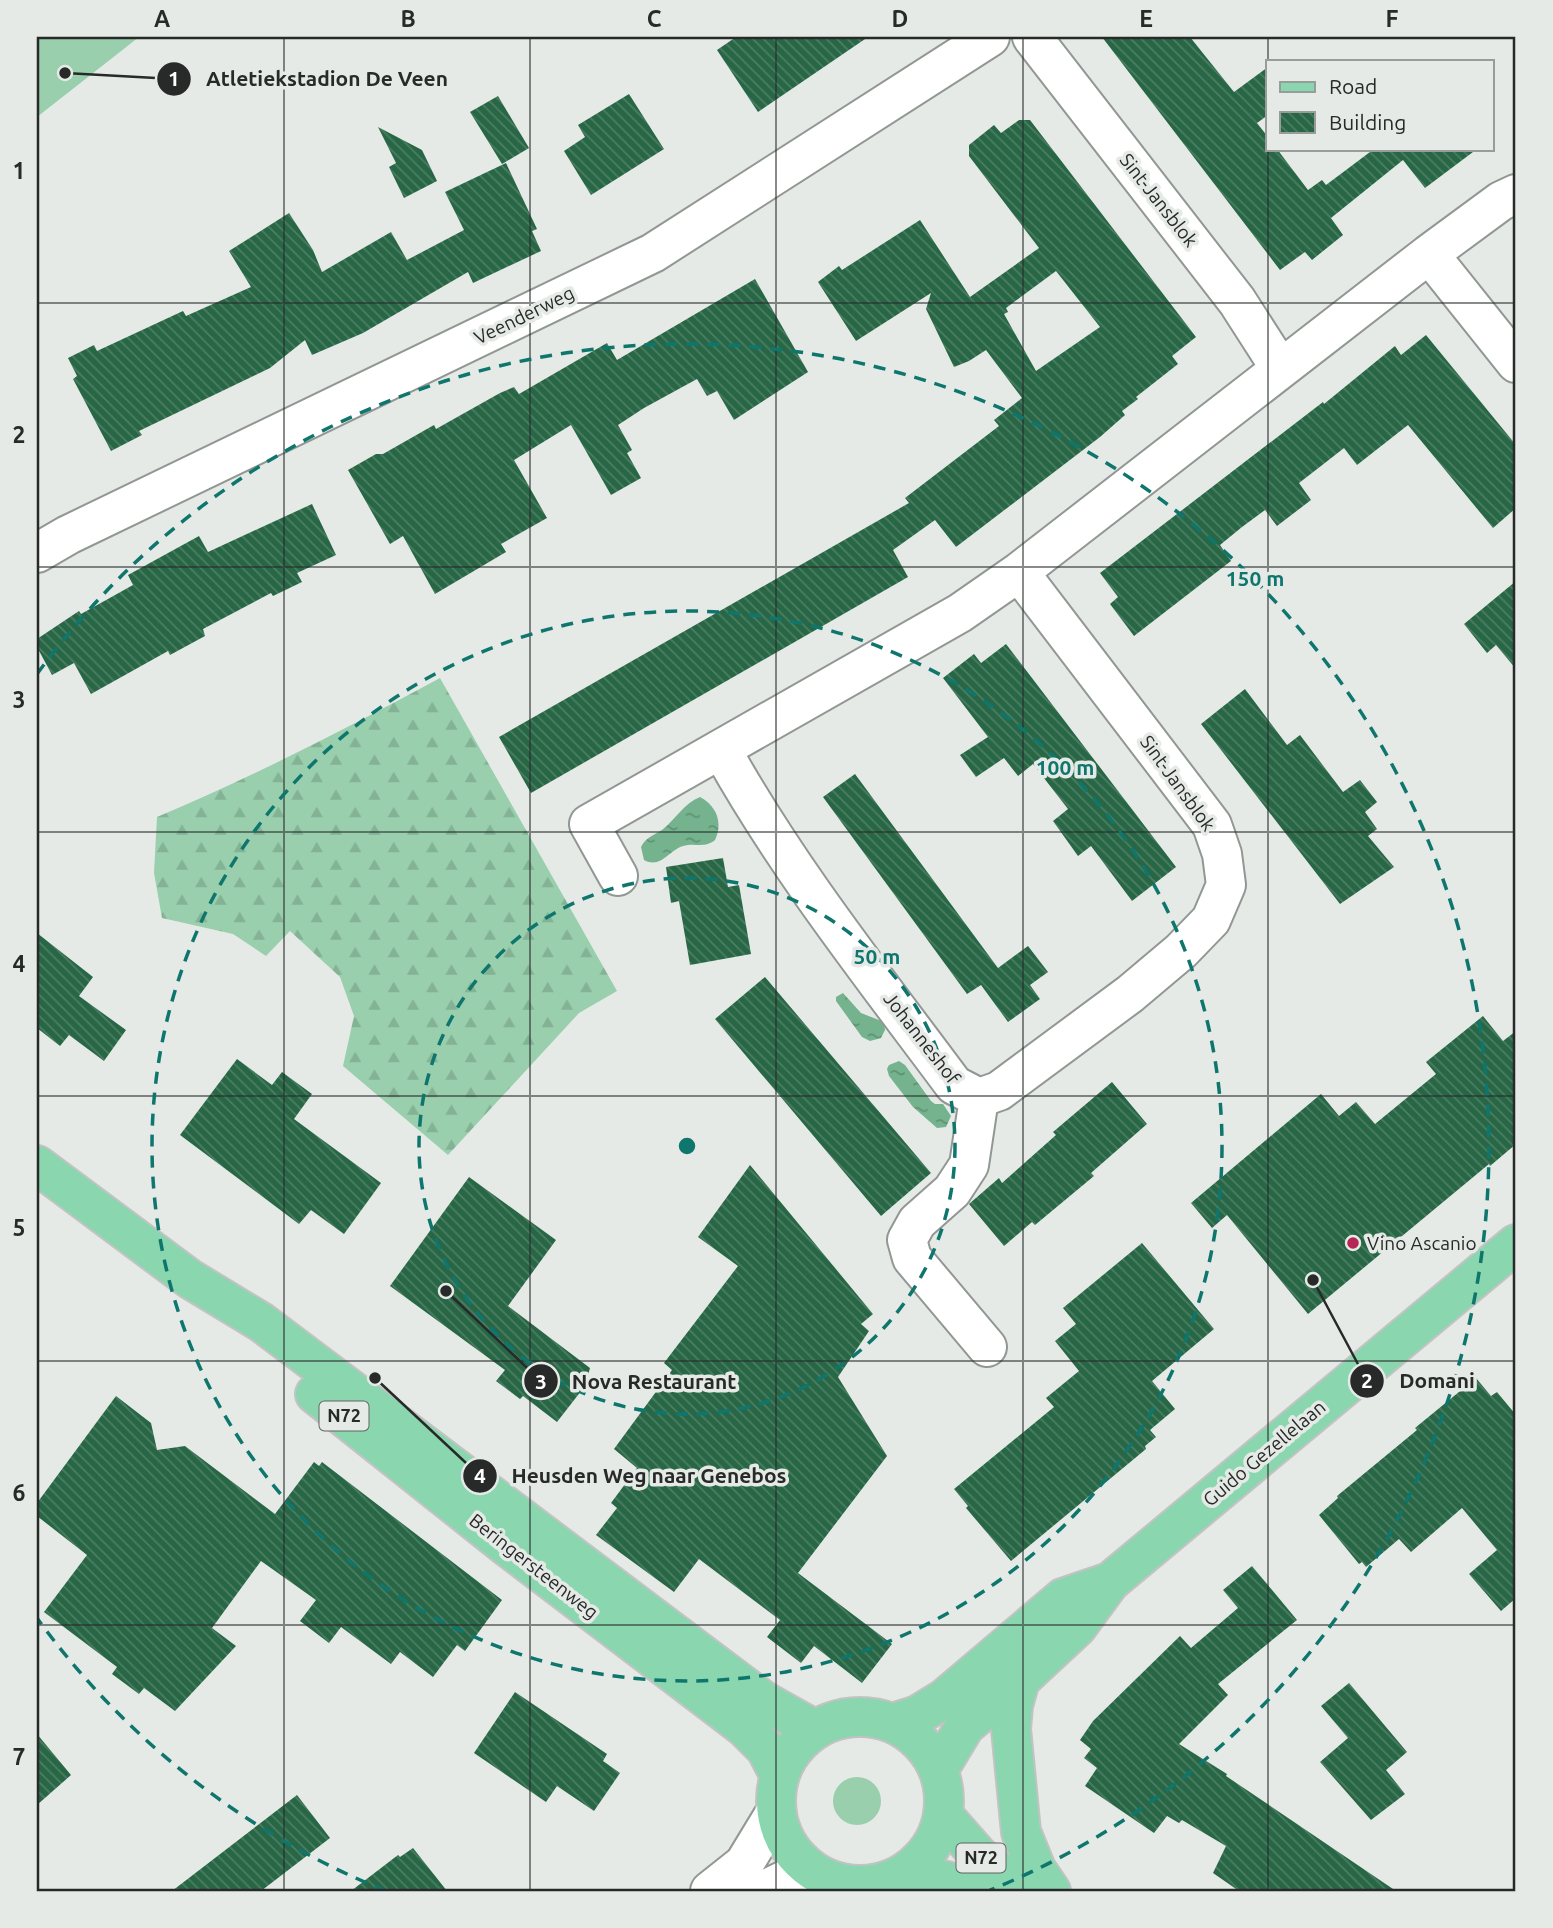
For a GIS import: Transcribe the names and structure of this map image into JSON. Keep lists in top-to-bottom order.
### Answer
{
  "streets": {
    "main road": ["N72", "Guido Gezellelaan", "Beringersteenweg"],
    "street": ["Sint-Jansblok", "Veenderweg", "Johanneshof"]
  },
  "crossings": [
    ["Sint-Jansblok", "Johanneshof"],
    ["N72", "Guido Gezellelaan"],
    ["N72", "Beringersteenweg"],
    ["Guido Gezellelaan", "Beringersteenweg"]
  ],
  "places": [
    "Atletiekstadion De Veen",
    "Vino Ascanio",
    "Domani",
    "Nova Restaurant",
    "Heusden Weg naar Genebos"
  ],
  "legend": ["Road", "Building"],
  "grid": {
    "columns": [
      "A",
      "B",
      "C",
      "D",
      "E",
      "F"
    ],
    "rows": [
      "1",
      "2",
      "3",
      "4",
      "5",
      "6",
      "7"
    ]
  },
  "rings": ["150 m", "100 m", "50 m"]
}
